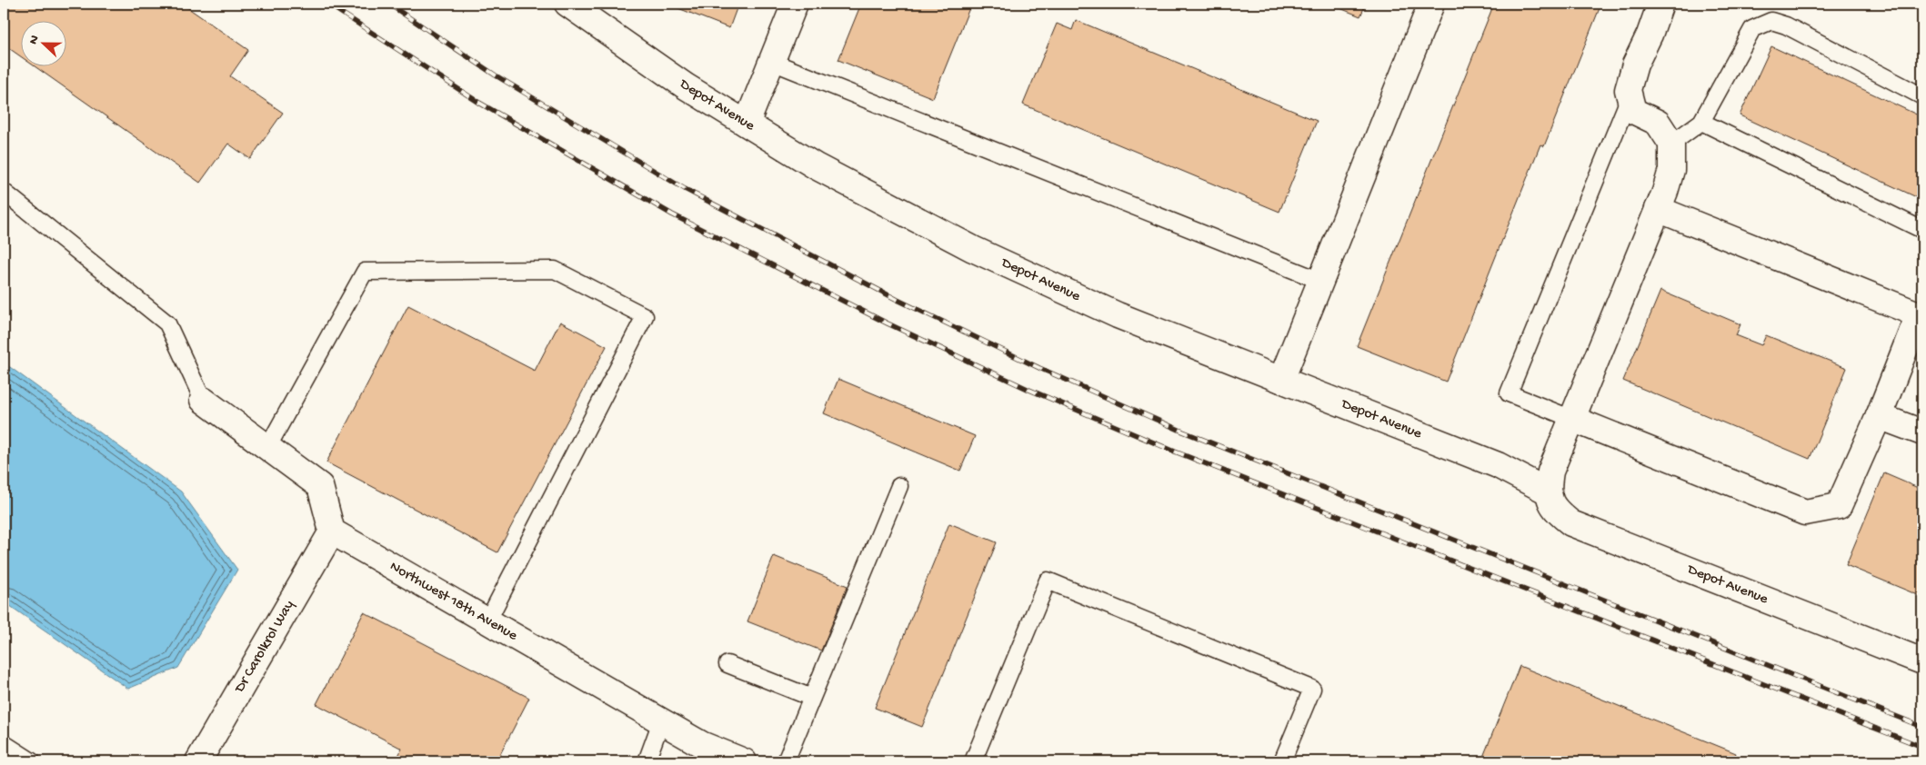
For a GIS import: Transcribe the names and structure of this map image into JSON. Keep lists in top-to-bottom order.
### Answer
{
  "streets": {
    "street": ["Depot Avenue", "Northwest 18th Avenue", "Dr Carolkrol Way"]
  },
  "crossings": [
    ["Northwest 18th Avenue", "Dr Carolkrol Way"]
  ],
  "north": "left"
}
